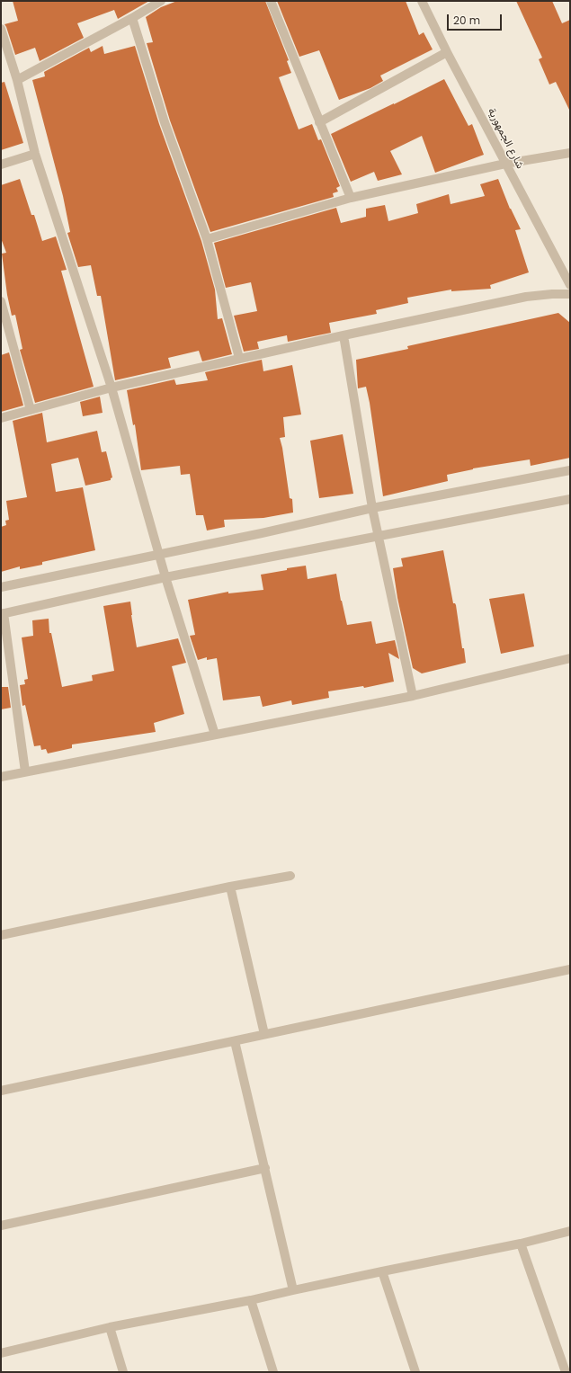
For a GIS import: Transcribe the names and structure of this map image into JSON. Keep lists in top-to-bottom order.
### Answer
{
  "streets": {
    "street": ["شارع الجمهورية"]
  },
  "scale_bar": "20 m"
}
